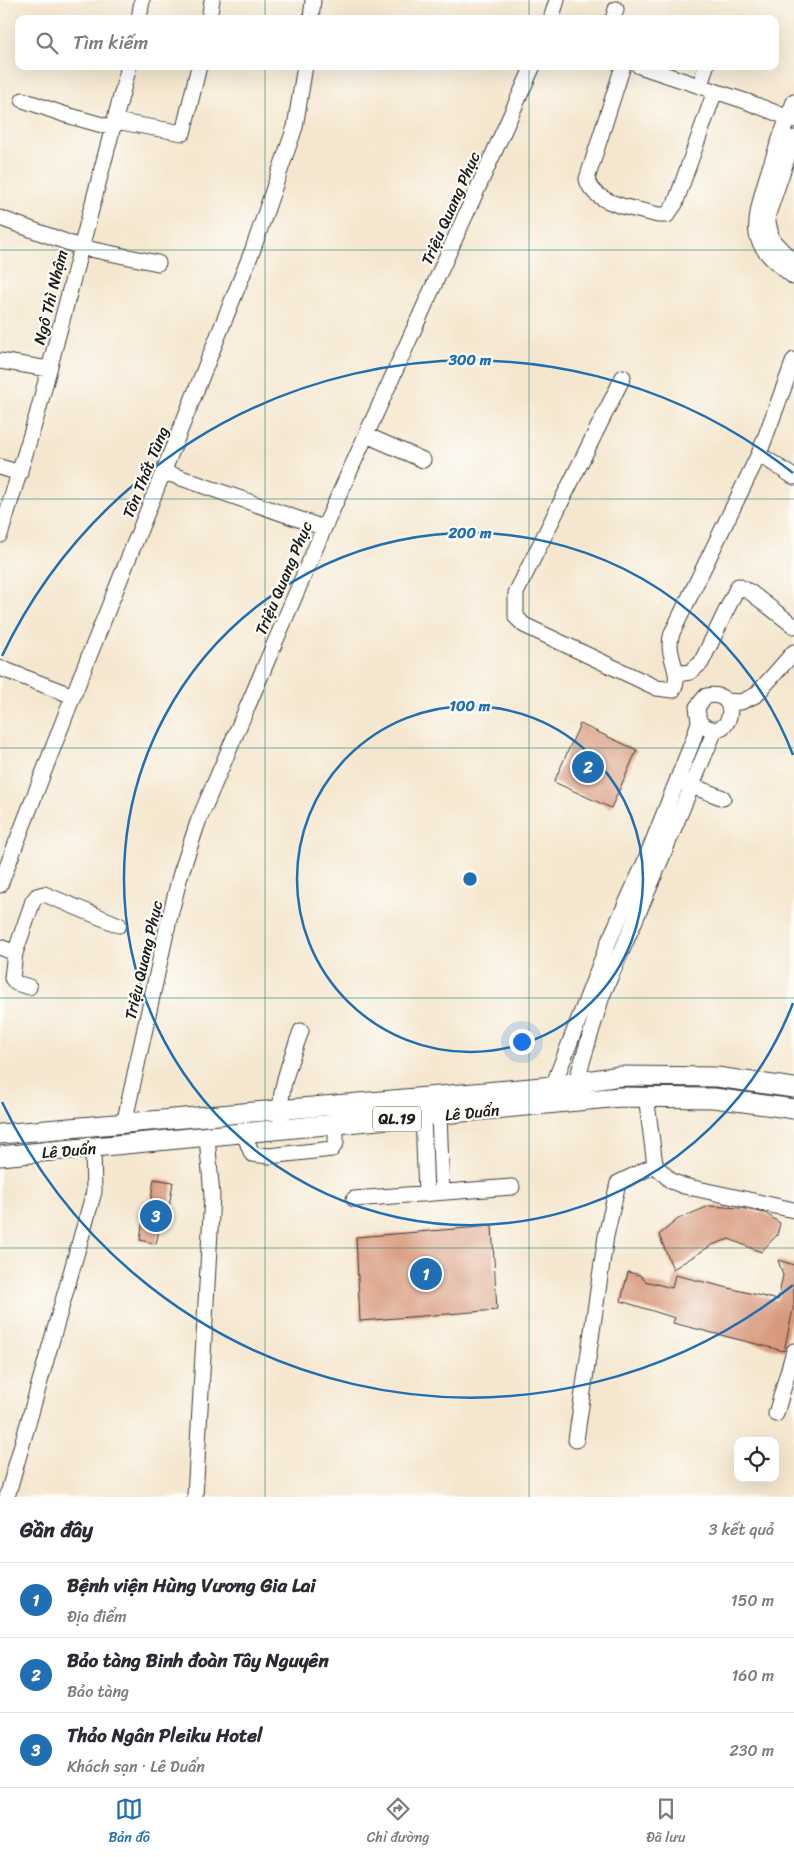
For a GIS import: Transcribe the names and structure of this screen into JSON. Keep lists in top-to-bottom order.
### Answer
{
  "streets": {
    "main road": ["Lê Duẩn", "QL.19"],
    "street": ["Triệu Quang Phục", "Ngô Thì Nhậm", "Tôn Thất Tùng"]
  },
  "crossings": [
    ["Triệu Quang Phục", "Lê Duẩn"]
  ],
  "page": {
    "search": "Tìm kiếm",
    "pins": ["2", "3", "1"],
    "heading": ["Gần đây", "3 kết quả"],
    "list": [
      {
        "mark": "1",
        "name": "Bệnh viện Hùng Vương Gia Lai",
        "note": "Địa điểm",
        "value": "150 m"
      },
      {
        "mark": "2",
        "name": "Bảo tàng Binh đoàn Tây Nguyên",
        "note": "Bảo tàng",
        "value": "160 m"
      },
      {
        "mark": "3",
        "name": "Thảo Ngân Pleiku Hotel",
        "note": "Khách sạn · Lê Duẩn",
        "value": "230 m"
      }
    ],
    "nav": ["Bản đồ", "Chỉ đường", "Đã lưu"]
  },
  "rings": ["300 m", "200 m", "100 m"]
}
